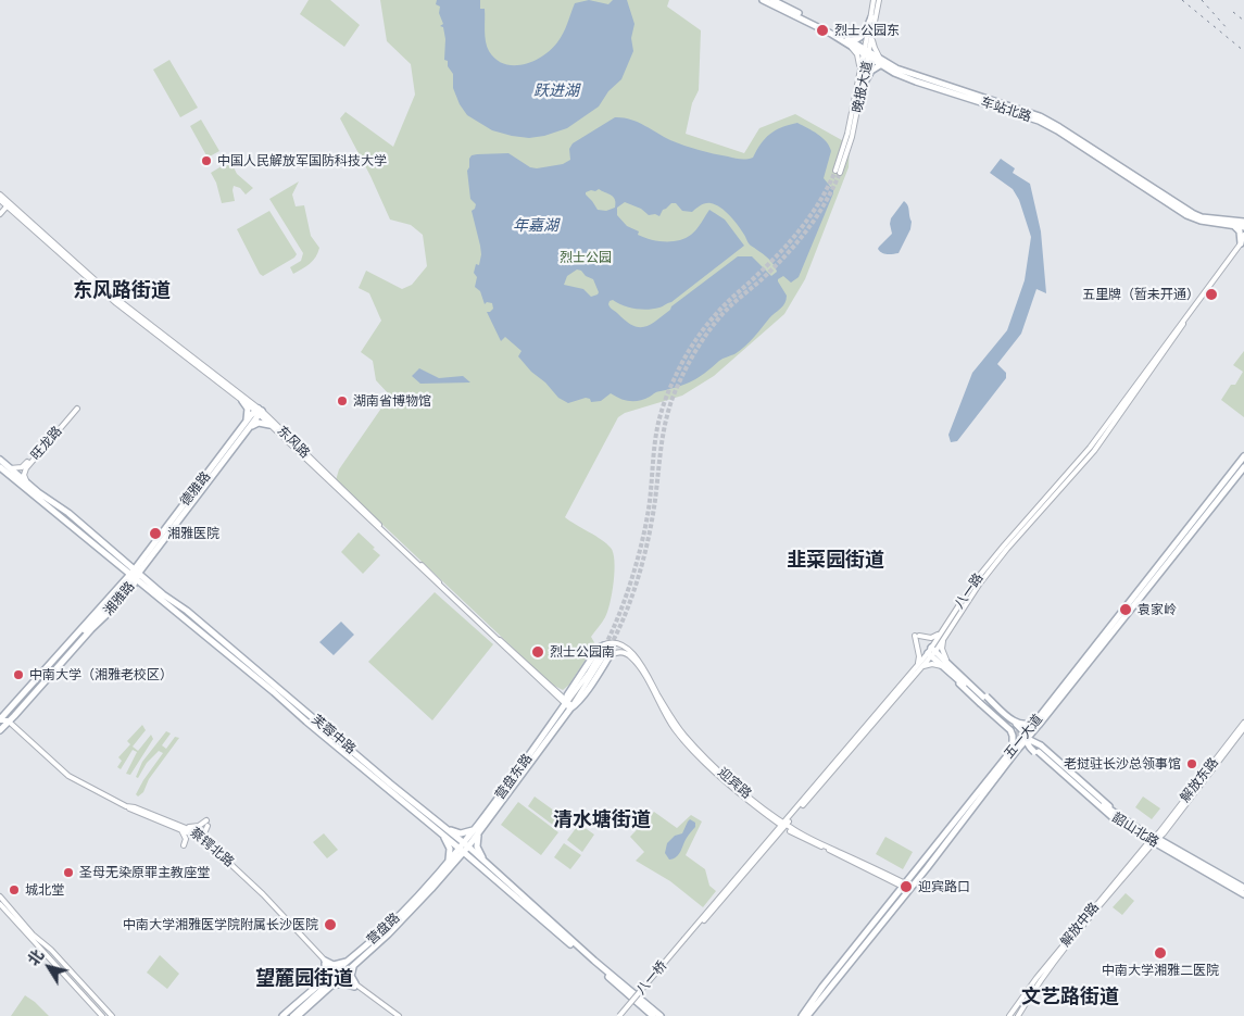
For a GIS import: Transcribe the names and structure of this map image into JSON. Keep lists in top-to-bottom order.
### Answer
{
  "streets": {
    "main road": [
      "晚报大道",
      "车站北路",
      "东风路",
      "旺龙路",
      "德雅路",
      "八一路",
      "湘雅路",
      "芙蓉中路",
      "五一大道",
      "营盘东路",
      "解放东路",
      "迎宾路",
      "韶山北路",
      "蔡锷北路",
      "解放中路",
      "营盘路",
      "八一桥"
    ]
  },
  "crossings": [
    ["晚报大道", "车站北路"],
    ["东风路", "德雅路"],
    ["东风路", "营盘东路"],
    ["旺龙路", "芙蓉中路"],
    ["德雅路", "湘雅路"],
    ["德雅路", "芙蓉中路"],
    ["八一路", "迎宾路"],
    ["八一路", "八一桥"],
    ["湘雅路", "芙蓉中路"],
    ["湘雅路", "蔡锷北路"],
    ["芙蓉中路", "营盘东路"],
    ["芙蓉中路", "营盘路"],
    ["五一大道", "迎宾路"],
    ["营盘东路", "迎宾路"],
    ["营盘东路", "营盘路"],
    ["解放东路", "韶山北路"],
    ["解放东路", "解放中路"],
    ["韶山北路", "解放中路"],
    ["蔡锷北路", "营盘路"]
  ],
  "districts": [
    "东风路街道",
    "韭菜园街道",
    "清水塘街道",
    "望麓园街道",
    "文艺路街道"
  ],
  "water": ["跃进湖", "年嘉湖"],
  "parks": ["烈士公园"],
  "places": [
    "烈士公园东",
    "中国人民解放军国防科技大学",
    "五里牌（暂未开通）",
    "湖南省博物馆",
    "湘雅医院",
    "袁家岭",
    "烈士公园南",
    "中南大学（湘雅老校区）",
    "老挝驻长沙总领事馆",
    "圣母无染原罪主教座堂",
    "迎宾路口",
    "城北堂",
    "中南大学湘雅医学院附属长沙医院",
    "中南大学湘雅二医院"
  ],
  "north": "top left"
}
